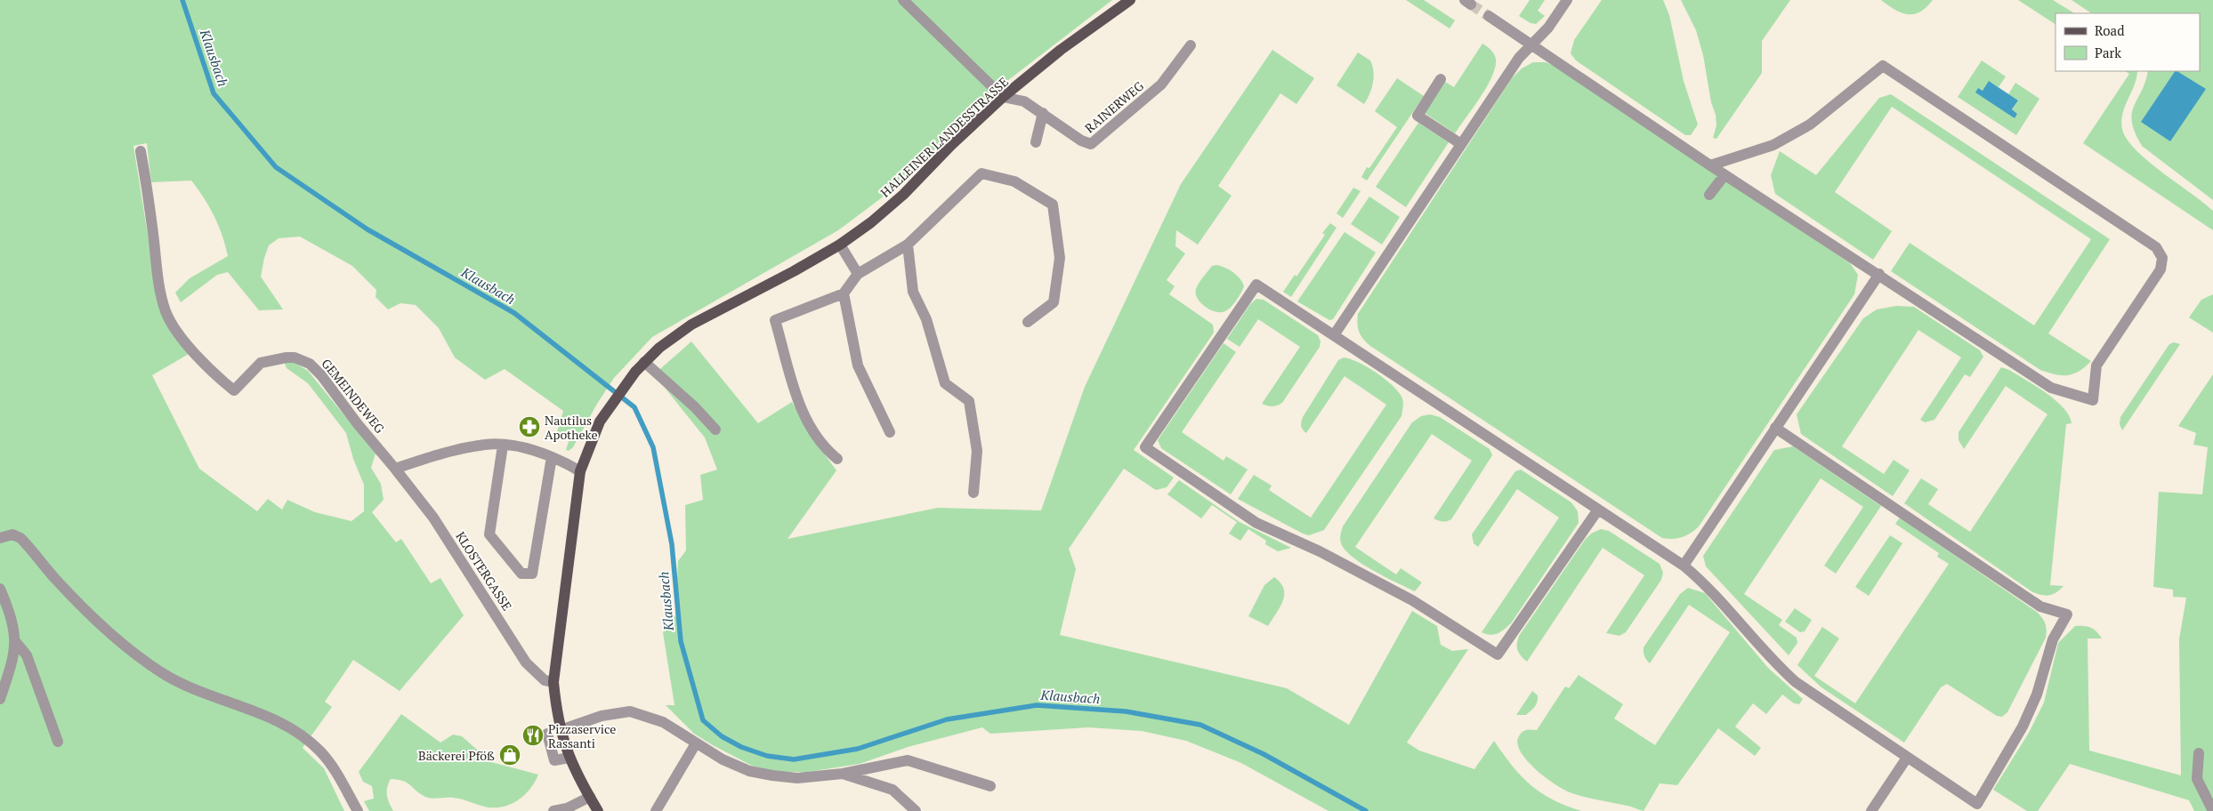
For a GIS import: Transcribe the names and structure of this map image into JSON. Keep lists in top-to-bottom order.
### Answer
{
  "streets": {
    "main road": ["HALLEINER LANDESSTRASSE"],
    "street": ["RAINERWEG", "GEMEINDEWEG", "KLOSTERGASSE"]
  },
  "crossings": [
    ["RAINERWEG", "HALLEINER LANDESSTRASSE"],
    ["HALLEINER LANDESSTRASSE", "KLOSTERGASSE"],
    ["GEMEINDEWEG", "KLOSTERGASSE"]
  ],
  "water": ["Klausbach"],
  "places": {
    "pharmacy": ["Nautilus Apotheke"],
    "restaurant": ["Pizzaservice Rassanti"],
    "shop": ["Bäckerei Pföß"]
  },
  "legend": ["Road", "Park"]
}
